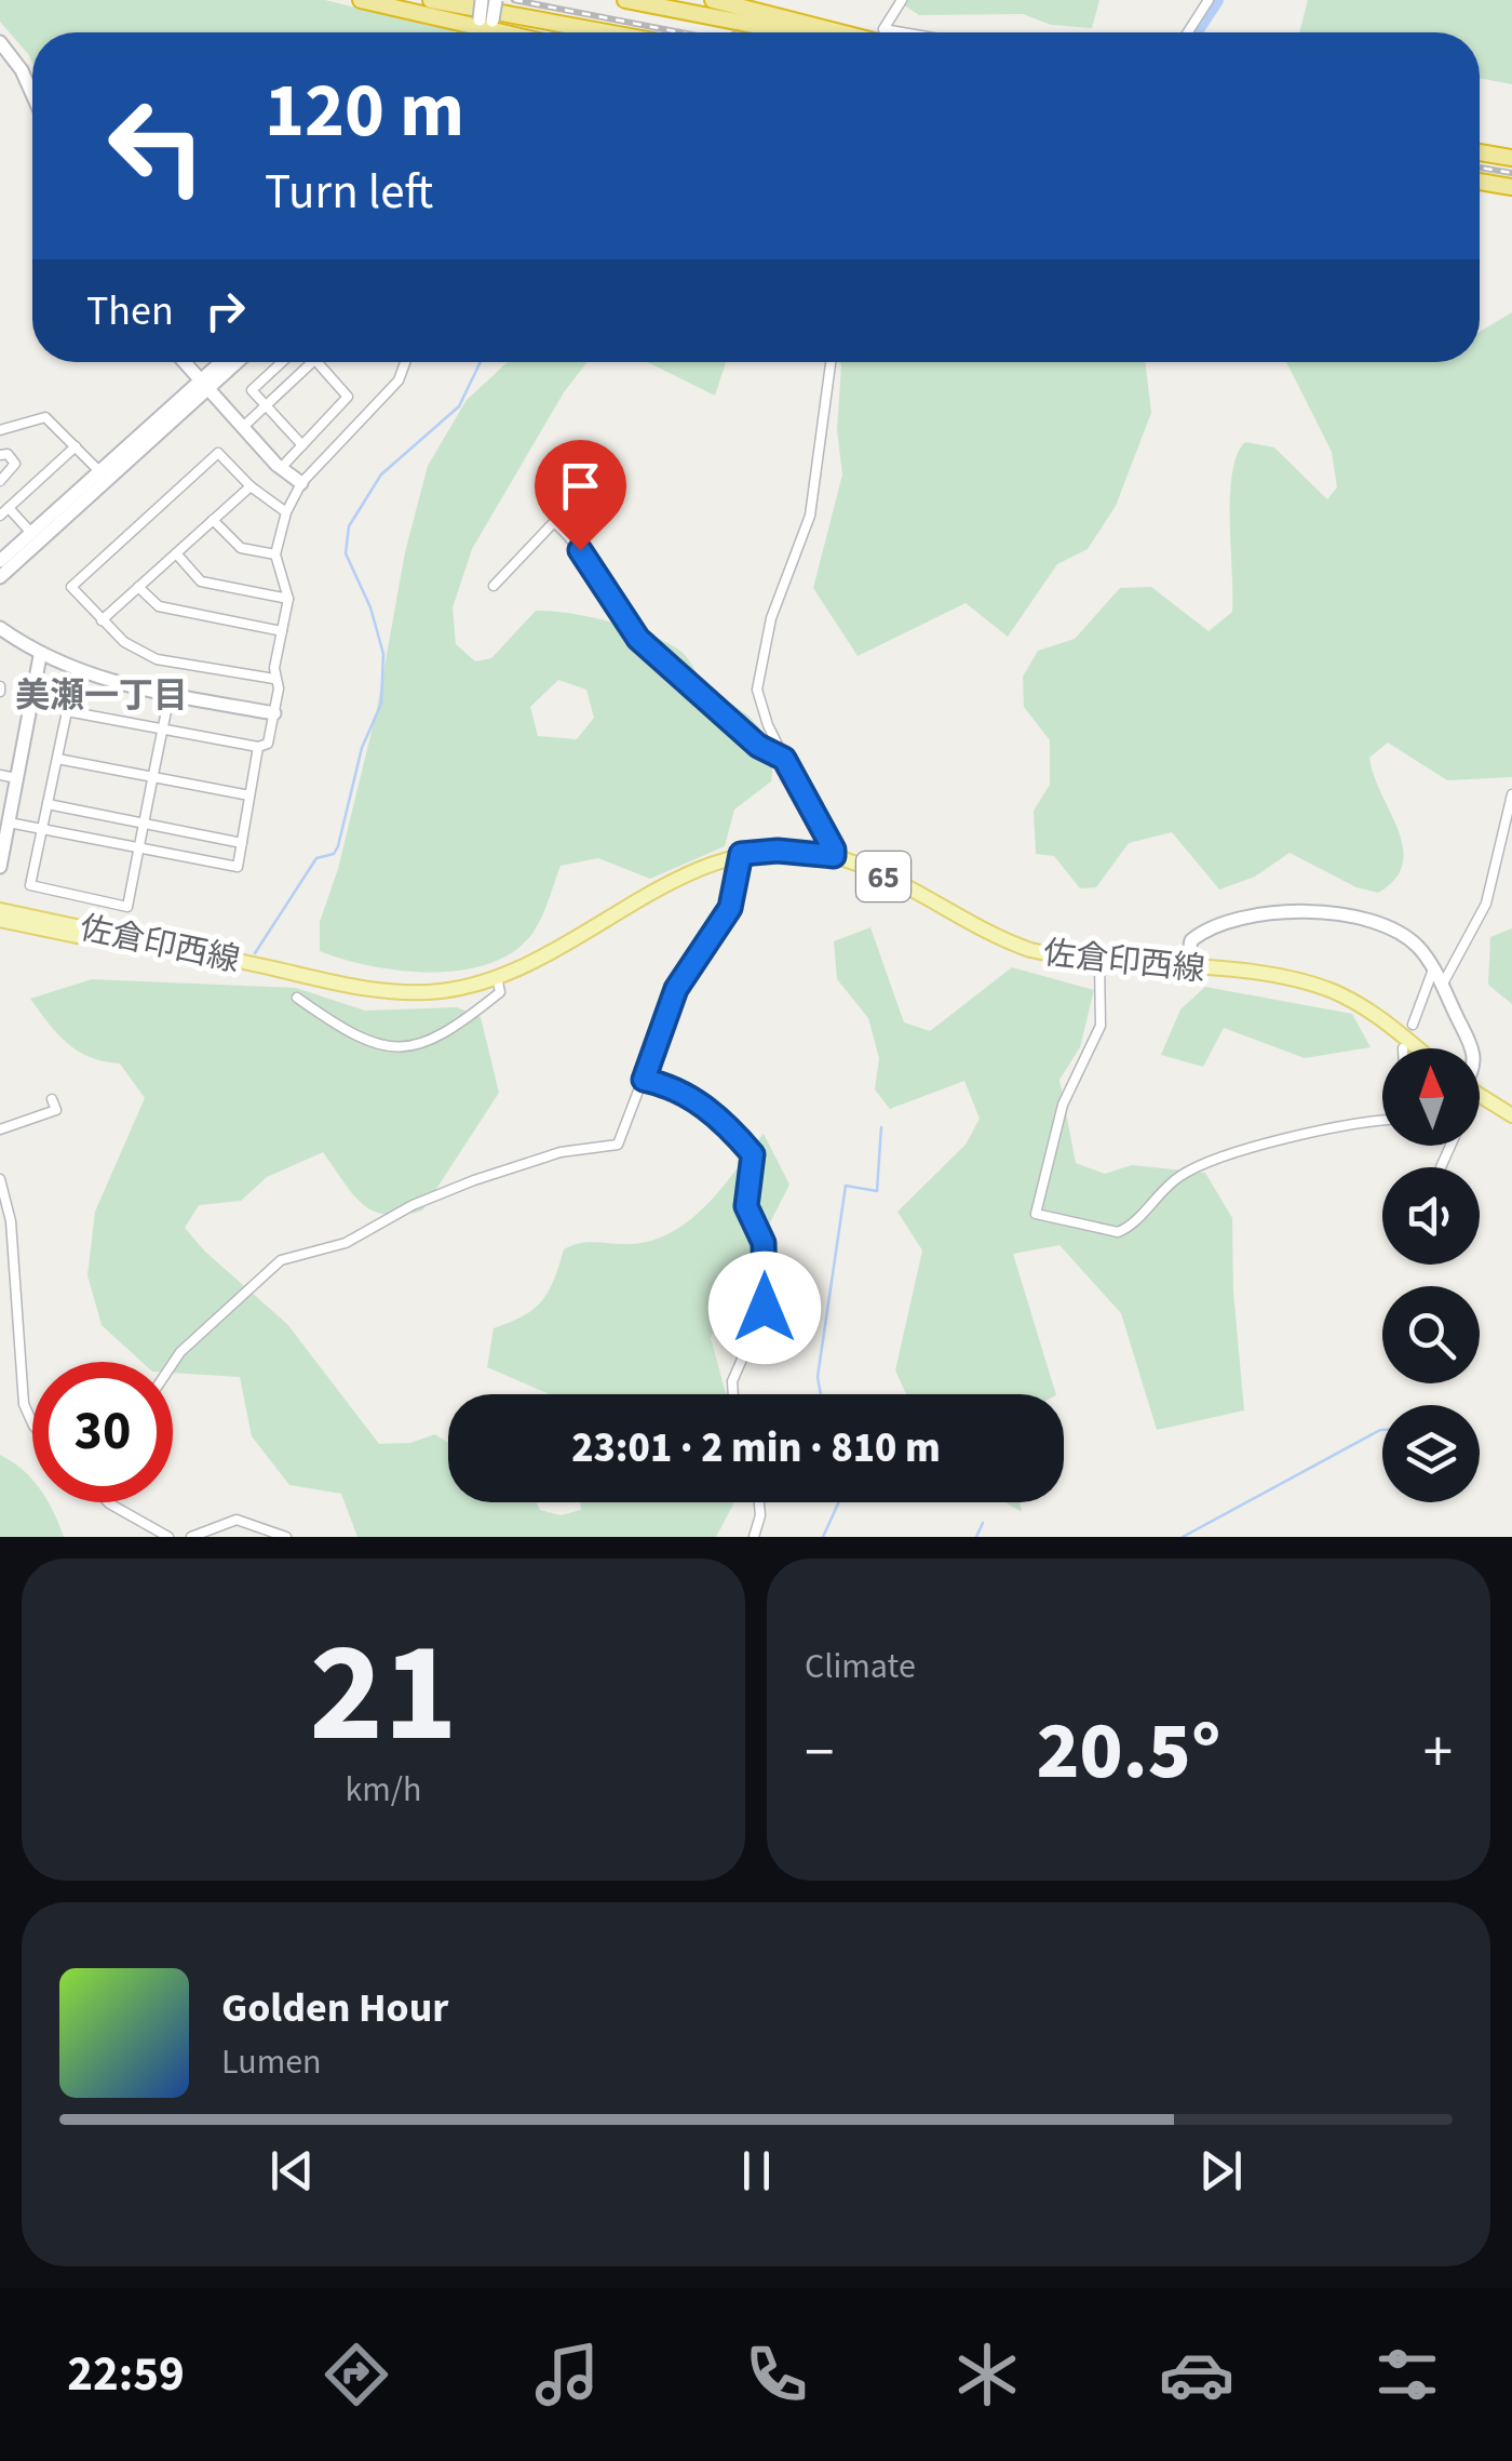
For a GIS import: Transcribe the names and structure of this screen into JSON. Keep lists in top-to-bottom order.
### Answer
{
  "streets": {
    "main road": ["65", "佐倉印西線"]
  },
  "districts": ["美瀬一丁目"],
  "north": "top",
  "page": {
    "turn": ["120 m", "Turn left"],
    "then": "Then",
    "limit": "30",
    "trip": "23:01 · 2 min · 810 m",
    "tile": [
      ["21", "km/h"],
      "Climate"
    ],
    "heat": ["−", "20.5°", "+"],
    "song": ["Golden Hour", "Lumen"],
    "tabs": "22:59"
  }
}
